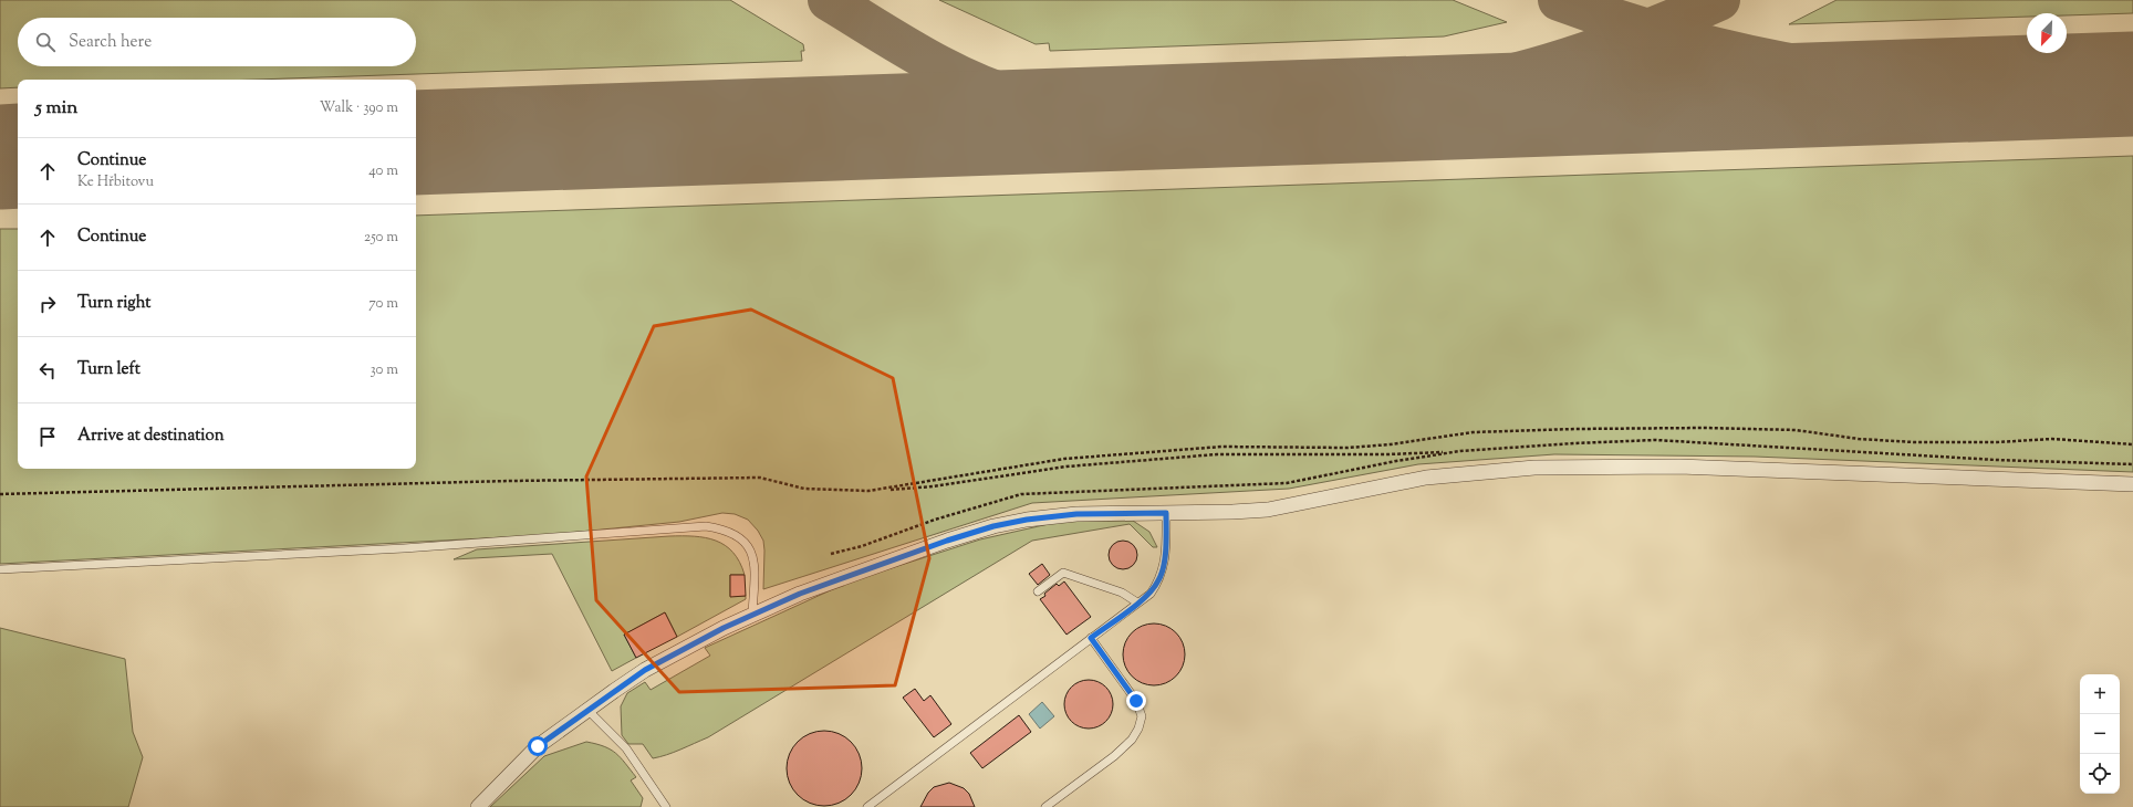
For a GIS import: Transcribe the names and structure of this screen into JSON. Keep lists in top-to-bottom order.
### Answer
{
  "north": "bottom left",
  "page": {
    "search": "Search here",
    "heading": ["5 min", "Walk · 390 m"],
    "list": [
      ["Continue", "Ke Hřbitovu", "40 m"],
      ["Continue", "250 m"],
      ["Turn right", "70 m"],
      ["Turn left", "30 m"],
      "Arrive at destination"
    ],
    "map_buttons": ["+", "−"]
  }
}
